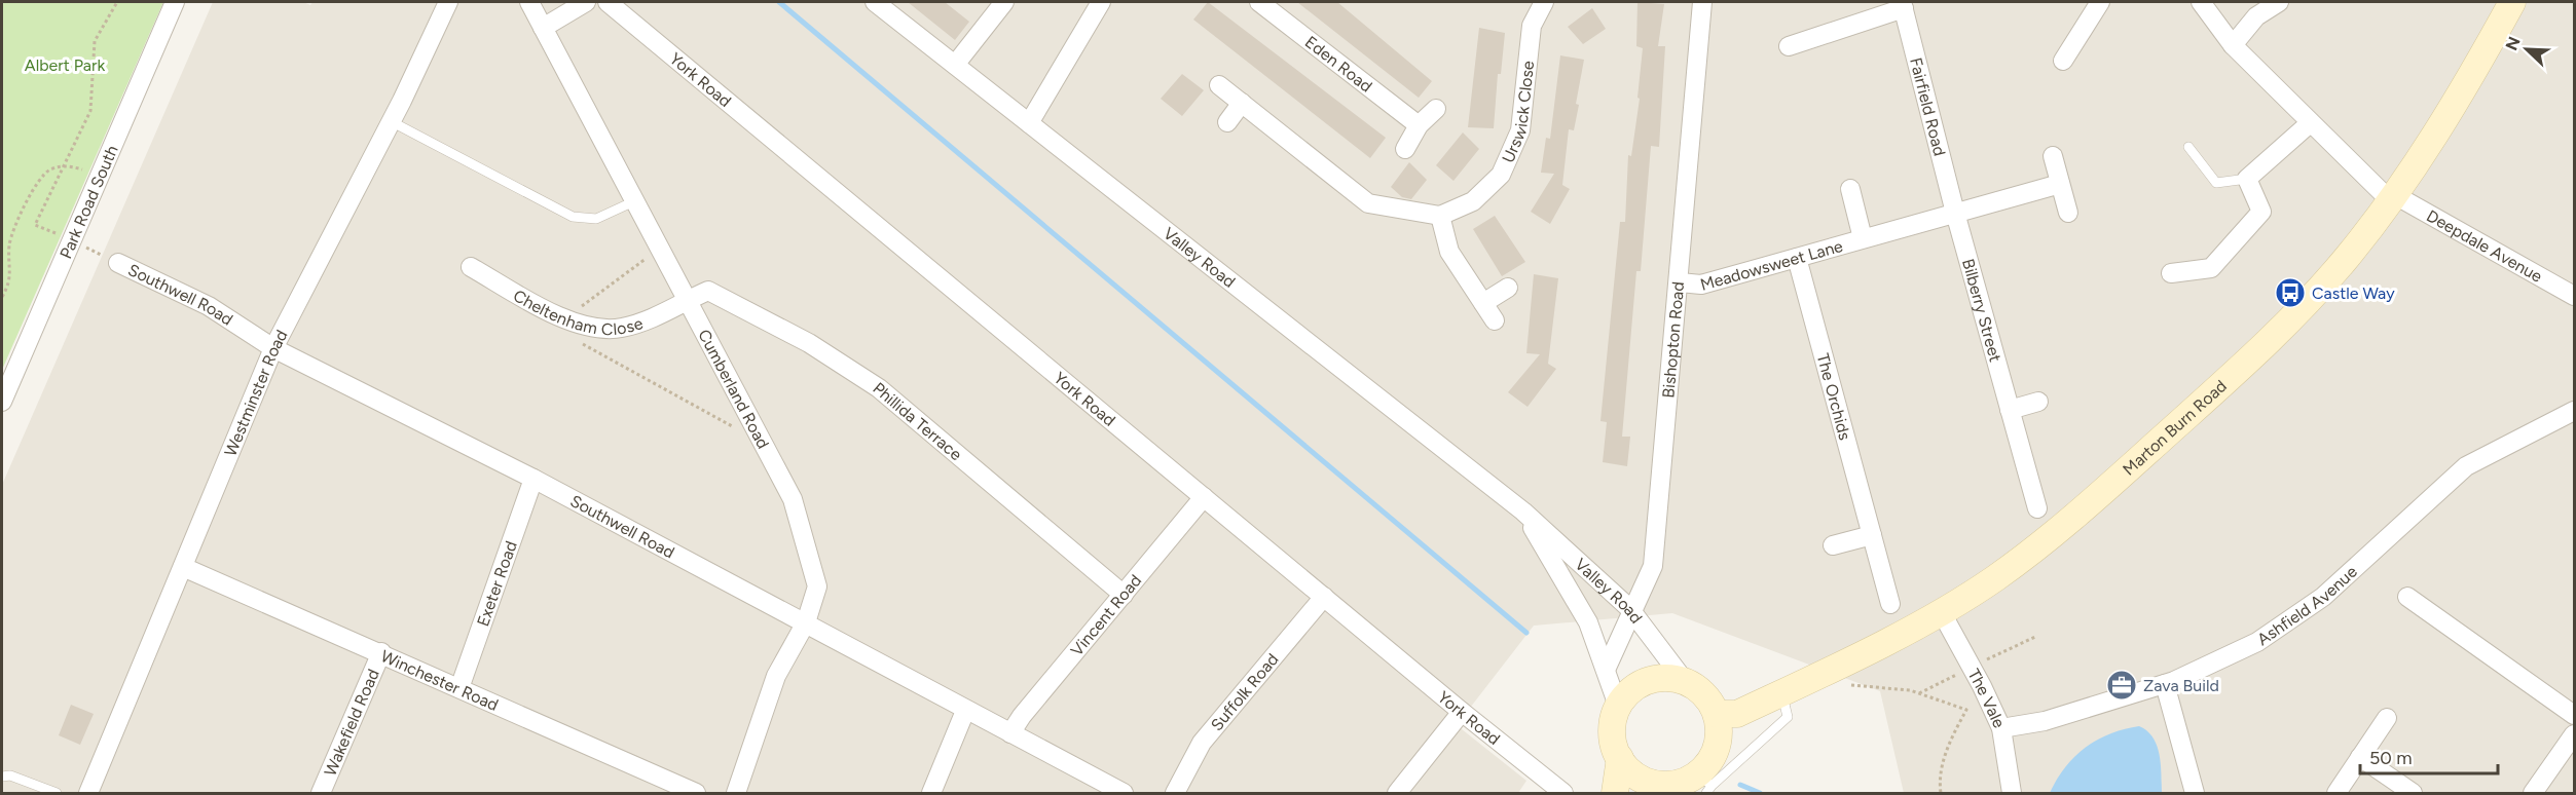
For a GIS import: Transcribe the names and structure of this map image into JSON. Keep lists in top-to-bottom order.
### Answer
{
  "streets": {
    "street": [
      "Eden Road",
      "York Road",
      "Fairfield Road",
      "Urswick Close",
      "Park Road South",
      "Deepdale Avenue",
      "Valley Road",
      "Meadowsweet Lane",
      "Southwell Road",
      "Cheltenham Close",
      "Bilberry Street",
      "Bishopton Road",
      "Cumberland Road",
      "Westminster Road",
      "The Orchids",
      "Phillida Terrace",
      "Marton Burn Road",
      "Exeter Road",
      "Ashfield Avenue",
      "Vincent Road",
      "Winchester Road",
      "Suffolk Road",
      "The Vale",
      "Wakefield Road"
    ]
  },
  "crossings": [
    ["York Road", "Vincent Road"],
    ["York Road", "Suffolk Road"],
    ["Fairfield Road", "Meadowsweet Lane"],
    ["Fairfield Road", "Bilberry Street"],
    ["Deepdale Avenue", "Marton Burn Road"],
    ["Valley Road", "Bishopton Road"],
    ["Valley Road", "Marton Burn Road"],
    ["Meadowsweet Lane", "Bilberry Street"],
    ["Meadowsweet Lane", "Bishopton Road"],
    ["Meadowsweet Lane", "The Orchids"],
    ["Southwell Road", "Cumberland Road"],
    ["Southwell Road", "Westminster Road"],
    ["Southwell Road", "Exeter Road"],
    ["Southwell Road", "Vincent Road"],
    ["Cheltenham Close", "Cumberland Road"],
    ["Cheltenham Close", "Phillida Terrace"],
    ["Cumberland Road", "Phillida Terrace"],
    ["Westminster Road", "Winchester Road"],
    ["Phillida Terrace", "Vincent Road"],
    ["Marton Burn Road", "The Vale"],
    ["Exeter Road", "Winchester Road"],
    ["Ashfield Avenue", "The Vale"],
    ["Winchester Road", "Wakefield Road"]
  ],
  "parks": ["Albert Park"],
  "places": {
    "bus stop": ["Castle Way"],
    "office": ["Zava Build"]
  },
  "scale_bar": "50 m",
  "north": "top left"
}
